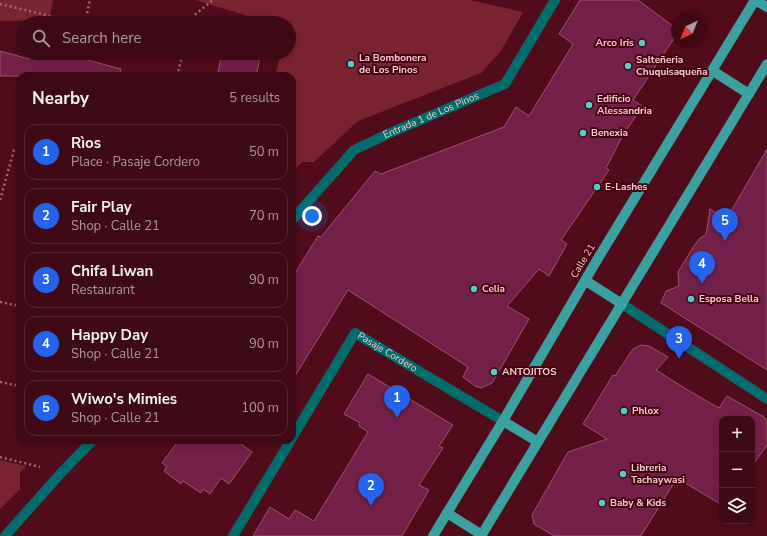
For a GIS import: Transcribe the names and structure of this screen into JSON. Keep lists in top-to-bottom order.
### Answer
{
  "streets": {
    "main road": ["Calle 21"],
    "street": ["Entrada 1 de Los Pinos", "Pasaje Cordero"]
  },
  "crossings": [
    ["Calle 21", "Pasaje Cordero"]
  ],
  "places": [
    "Arco Iris",
    "La Bombonera de Los Pinos",
    "Salteñeria Chuquisaqueña",
    "Edificio Alessandria",
    "Benexia",
    "E-Lashes",
    "Celia",
    "Esposa Bella",
    "ANTOJITOS",
    "Phlox",
    "Libreria Tachaywasi",
    "Baby & Kids"
  ],
  "north": "bottom left",
  "page": {
    "search": "Search here",
    "heading": ["Nearby", "5 results"],
    "list": [
      {
        "mark": "1",
        "name": "Rìos",
        "note": "Place · Pasaje Cordero",
        "value": "50 m"
      },
      {
        "mark": "2",
        "name": "Fair Play",
        "note": "Shop · Calle 21",
        "value": "70 m"
      },
      {
        "mark": "3",
        "name": "Chifa Liwan",
        "note": "Restaurant",
        "value": "90 m"
      },
      {
        "mark": "4",
        "name": "Happy Day",
        "note": "Shop · Calle 21",
        "value": "90 m"
      },
      {
        "mark": "5",
        "name": "Wiwo's Mimies",
        "note": "Shop · Calle 21",
        "value": "100 m"
      }
    ],
    "pins": [
      "5",
      "4",
      "3",
      "1",
      "2"
    ],
    "map_buttons": ["+", "−"]
  }
}
